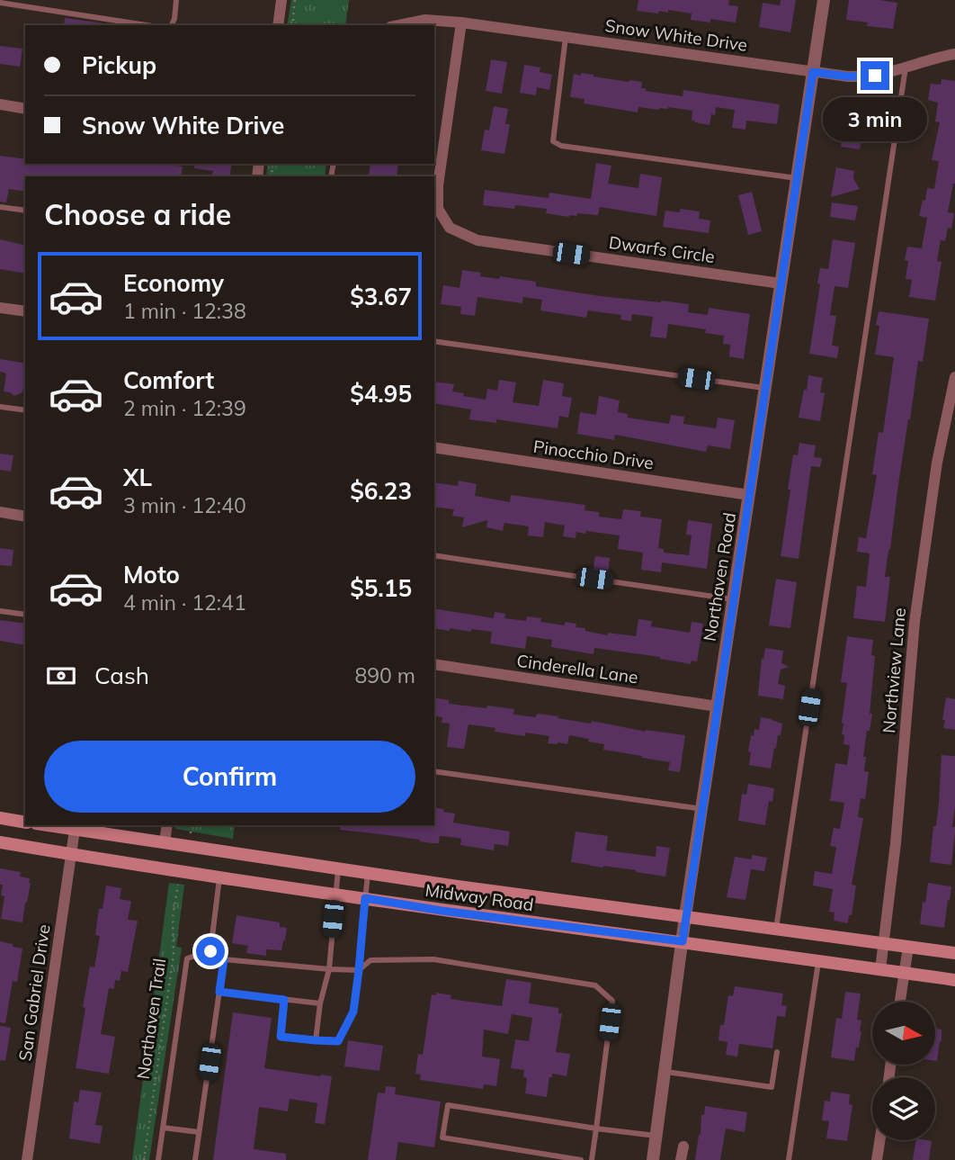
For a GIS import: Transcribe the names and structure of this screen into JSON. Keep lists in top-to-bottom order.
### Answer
{
  "streets": {
    "main road": ["Midway Road"],
    "street": [
      "Snow White Drive",
      "Dwarfs Circle",
      "Pinocchio Drive",
      "Northaven Road",
      "Cinderella Lane",
      "Northview Lane",
      "San Gabriel Drive"
    ],
    "path": ["Northaven Trail"]
  },
  "crossings": [
    ["Snow White Drive", "Dwarfs Circle"],
    ["Snow White Drive", "Northaven Road"],
    ["Dwarfs Circle", "Northaven Road"],
    ["Pinocchio Drive", "Northaven Road"],
    ["Northaven Road", "Cinderella Lane"],
    ["Northaven Road", "Midway Road"],
    ["Northview Lane", "Midway Road"],
    ["Midway Road", "San Gabriel Drive"]
  ],
  "north": "right",
  "page": {
    "banner": ["Pickup", "Snow White Drive"],
    "bubble": "3 min",
    "heading": "Choose a ride",
    "list": [
      {
        "name": "Economy",
        "note": "1 min · 12:38",
        "value": "$3.67"
      },
      {
        "name": "Comfort",
        "note": "2 min · 12:39",
        "value": "$4.95"
      },
      {
        "name": "XL",
        "note": "3 min · 12:40",
        "value": "$6.23"
      },
      {
        "name": "Moto",
        "note": "4 min · 12:41",
        "value": "$5.15"
      }
    ],
    "pay": ["Cash", "890 m"],
    "buttons": "Confirm"
  }
}
